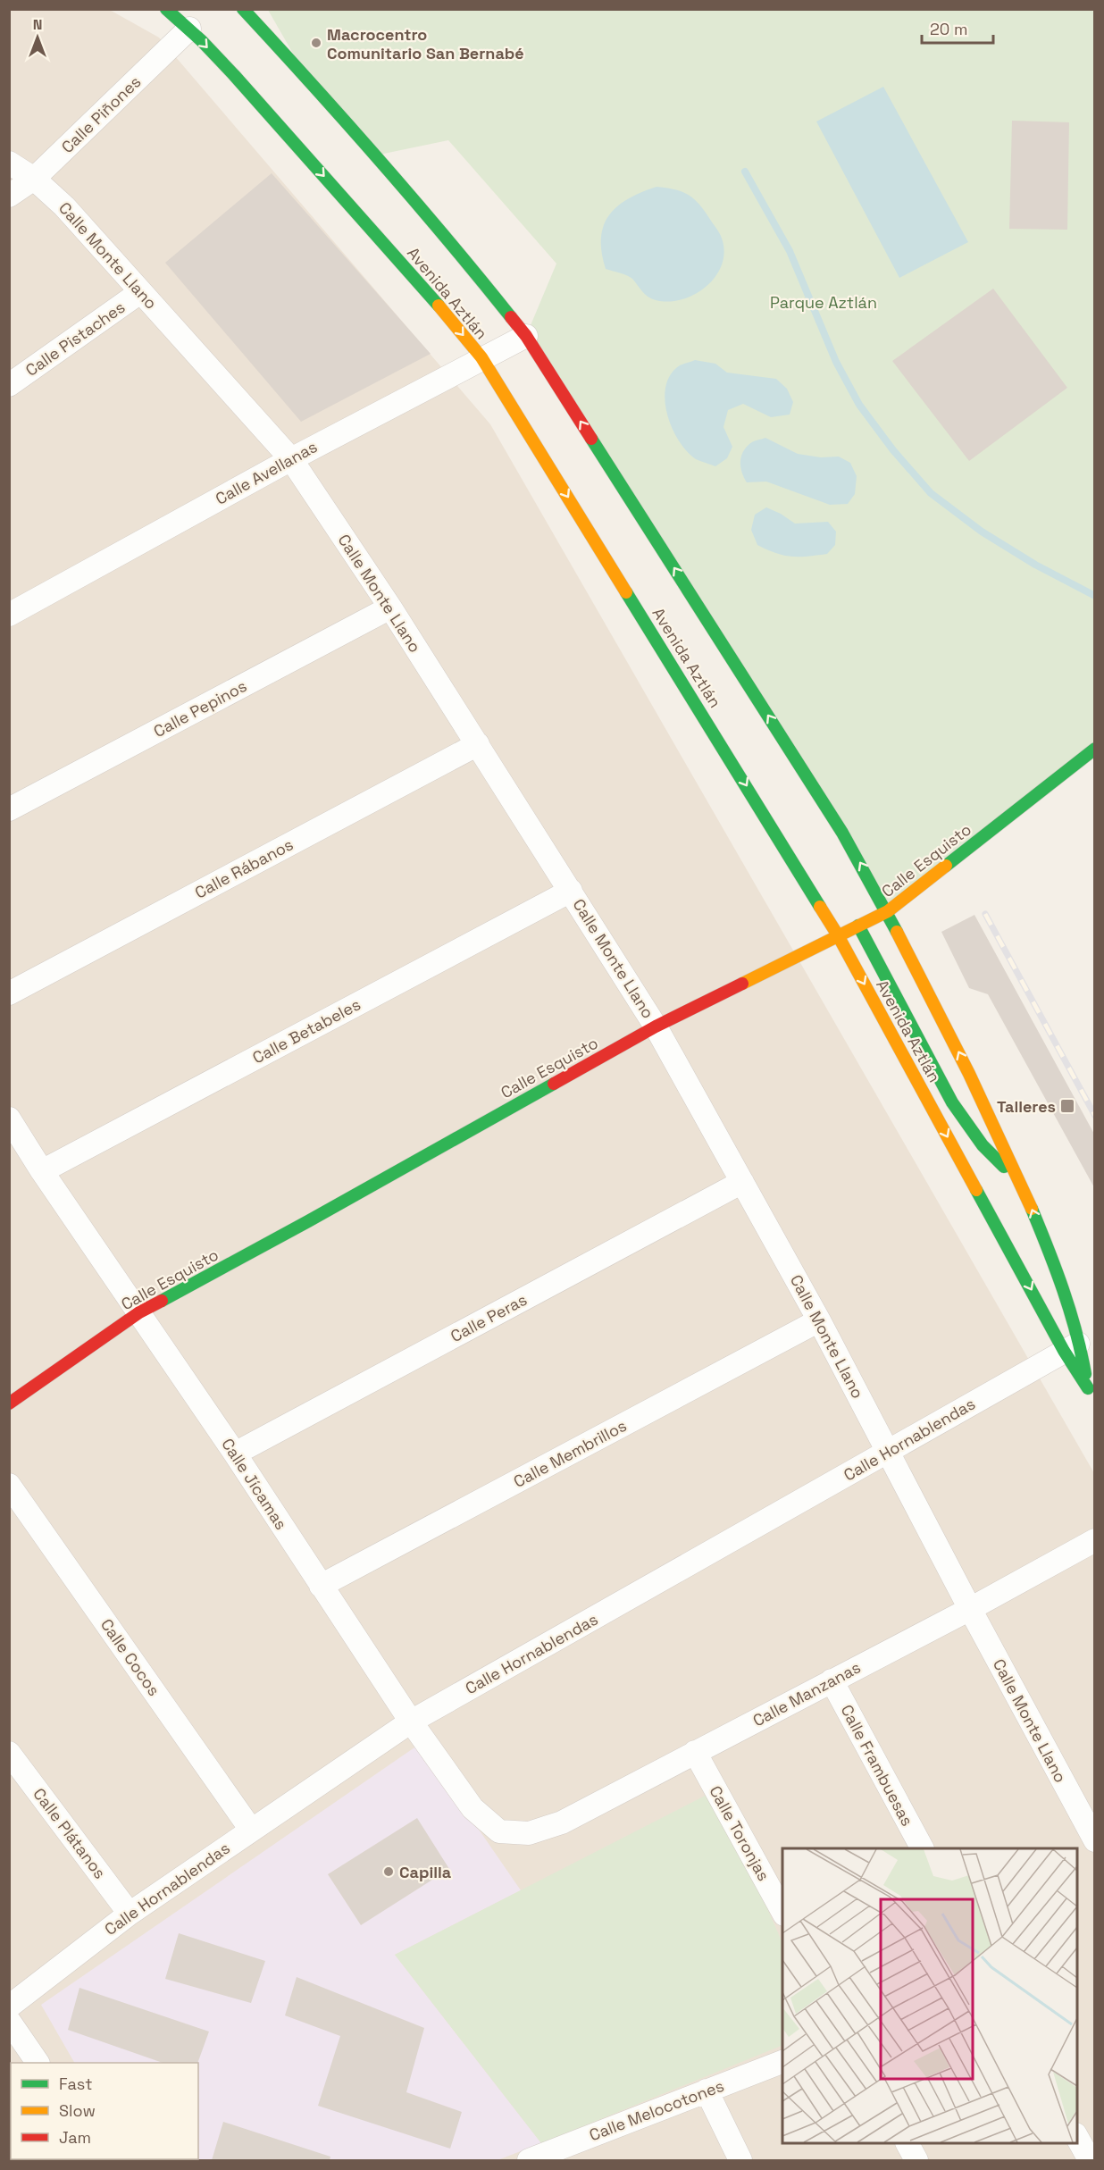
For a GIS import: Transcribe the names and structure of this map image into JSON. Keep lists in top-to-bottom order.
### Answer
{
  "streets": {
    "main road": ["Avenida Aztlán", "Calle Esquisto"],
    "street": [
      "Calle Piñones",
      "Calle Monte Llano",
      "Calle Pistaches",
      "Calle Avellanas",
      "Calle Pepinos",
      "Calle Rábanos",
      "Calle Betabeles",
      "Calle Peras",
      "Calle Hornablendas",
      "Calle Membrillos",
      "Calle Jícamas",
      "Calle Cocos",
      "Calle Manzanas",
      "Calle Frambuesas",
      "Calle Plátanos",
      "Calle Toronjas",
      "Calle Melocotones"
    ]
  },
  "crossings": [
    ["Calle Piñones", "Calle Monte Llano"],
    ["Calle Piñones", "Avenida Aztlán"],
    ["Calle Monte Llano", "Calle Pistaches"],
    ["Calle Monte Llano", "Calle Avellanas"],
    ["Calle Monte Llano", "Calle Pepinos"],
    ["Calle Monte Llano", "Calle Esquisto"],
    ["Calle Monte Llano", "Calle Rábanos"],
    ["Calle Monte Llano", "Calle Betabeles"],
    ["Calle Monte Llano", "Calle Peras"],
    ["Calle Monte Llano", "Calle Hornablendas"],
    ["Calle Monte Llano", "Calle Membrillos"],
    ["Calle Monte Llano", "Calle Manzanas"],
    ["Avenida Aztlán", "Calle Avellanas"],
    ["Avenida Aztlán", "Calle Esquisto"],
    ["Avenida Aztlán", "Calle Hornablendas"],
    ["Calle Esquisto", "Calle Jícamas"],
    ["Calle Betabeles", "Calle Jícamas"],
    ["Calle Peras", "Calle Jícamas"],
    ["Calle Hornablendas", "Calle Jícamas"],
    ["Calle Hornablendas", "Calle Cocos"],
    ["Calle Hornablendas", "Calle Plátanos"],
    ["Calle Membrillos", "Calle Jícamas"],
    ["Calle Jícamas", "Calle Manzanas"],
    ["Calle Manzanas", "Calle Frambuesas"],
    ["Calle Manzanas", "Calle Toronjas"]
  ],
  "parks": ["Parque Aztlán"],
  "places": {
    "other": ["Macrocentro Comunitario San Bernabé", "Capilla"],
    "transit": ["Talleres"]
  },
  "legend": ["Fast", "Slow", "Jam"],
  "scale_bar": "20 m",
  "north": "top"
}
